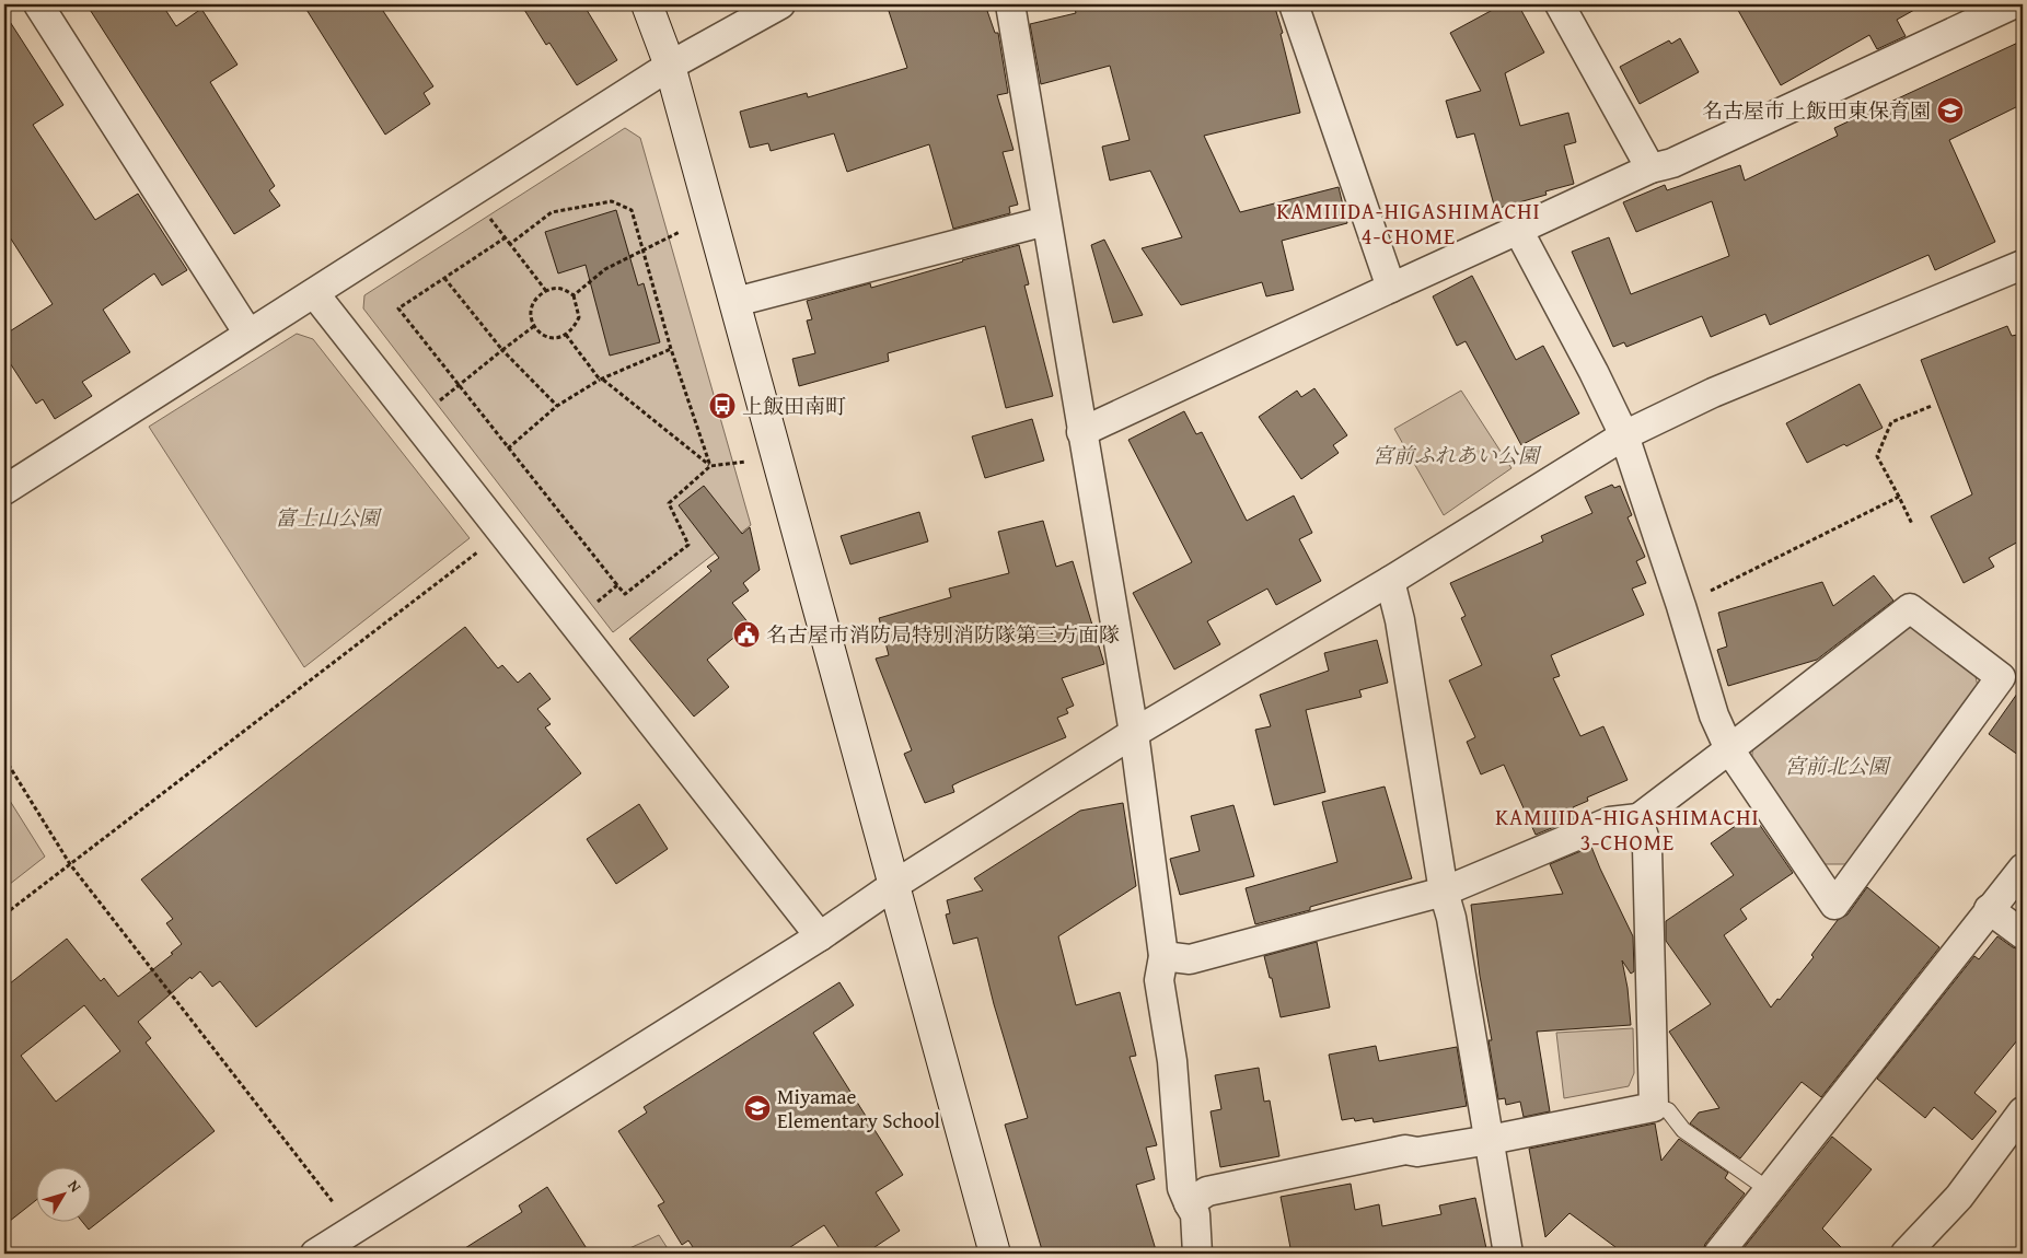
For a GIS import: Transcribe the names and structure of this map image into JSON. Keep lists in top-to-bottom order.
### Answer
{
  "districts": ["KAMIIIDA-HIGASHIMACHI 4-CHOME", "KAMIIIDA-HIGASHIMACHI 3-CHOME"],
  "parks": ["宮前ふれあい公園", "富士山公園", "宮前北公園"],
  "places": {
    "school or university": ["名古屋市上飯田東保育園", "Miyamae Elementary School"],
    "bus stop": ["上飯田南町"],
    "public building": ["名古屋市消防局特別消防隊第三方面隊"]
  },
  "north": "top right"
}
